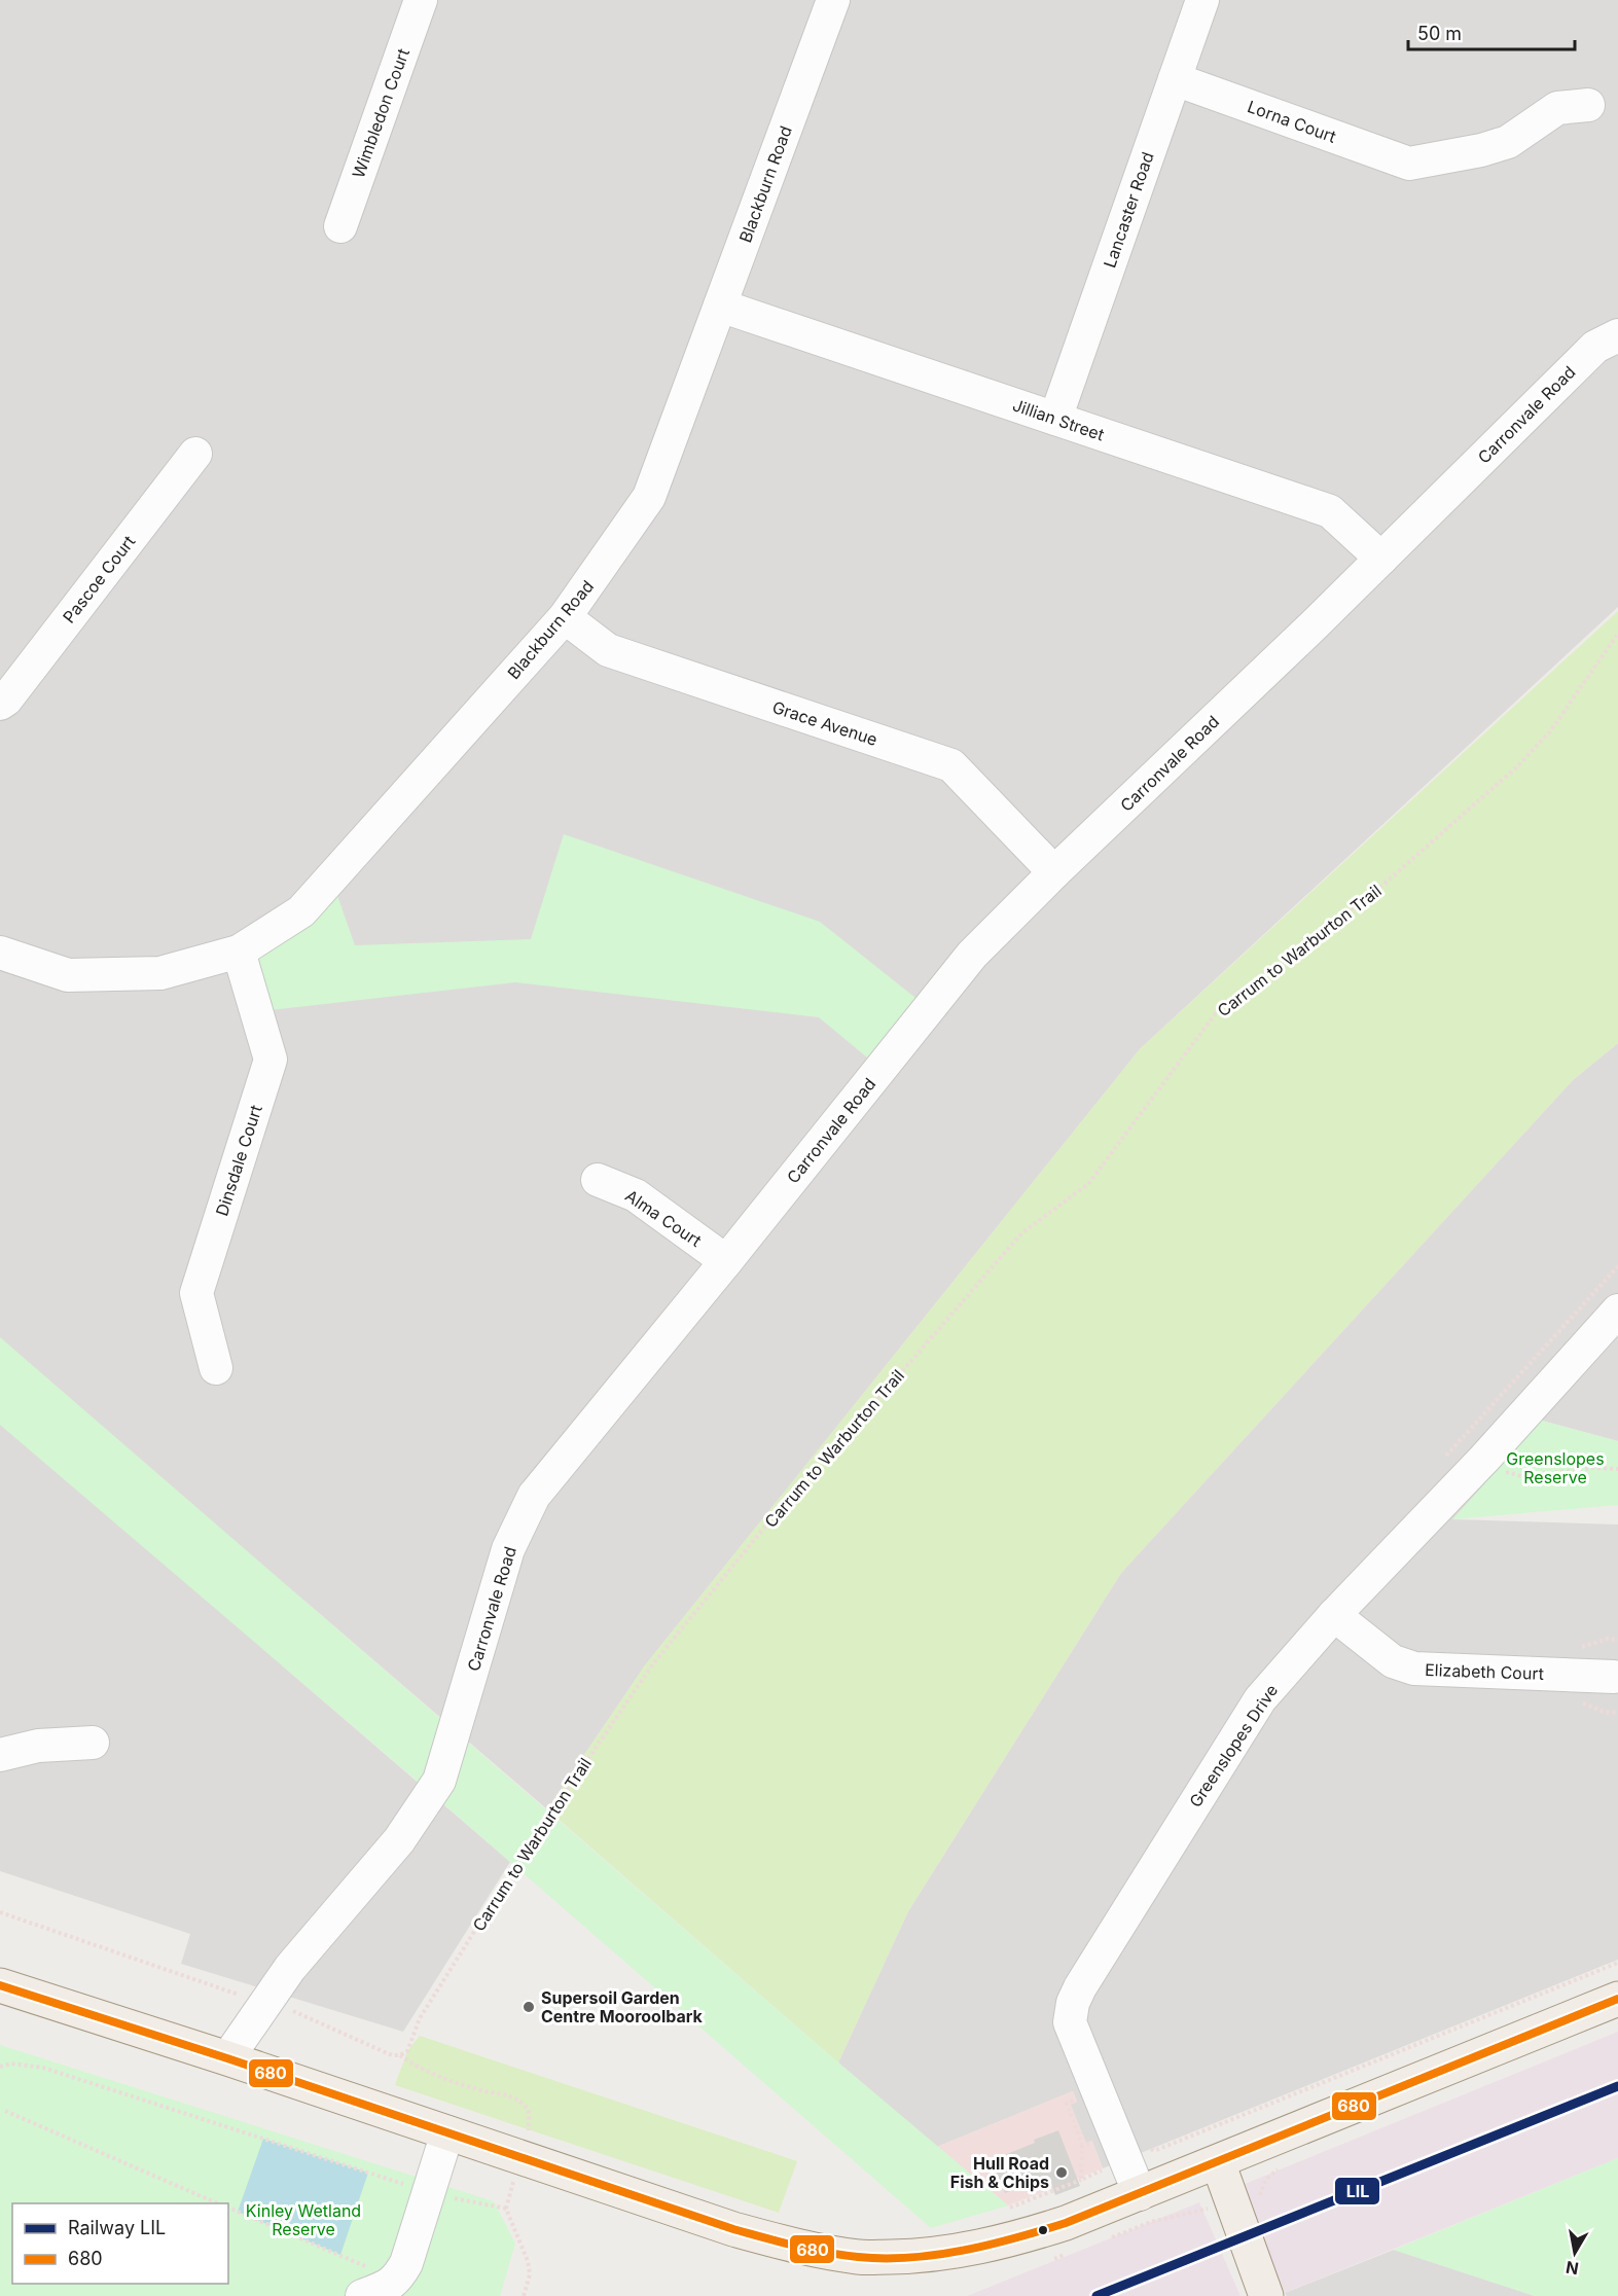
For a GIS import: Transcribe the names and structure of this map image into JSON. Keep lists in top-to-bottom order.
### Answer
{
  "streets": {
    "street": [
      "Wimbledon Court",
      "Lorna Court",
      "Blackburn Road",
      "Lancaster Road",
      "Carronvale Road",
      "Jillian Street",
      "Pascoe Court",
      "Grace Avenue",
      "Dinsdale Court",
      "Alma Court",
      "Elizabeth Court",
      "Greenslopes Drive"
    ],
    "path": ["Carrum to Warburton Trail"]
  },
  "crossings": [
    ["Lorna Court", "Lancaster Road"],
    ["Blackburn Road", "Jillian Street"],
    ["Blackburn Road", "Grace Avenue"],
    ["Blackburn Road", "Dinsdale Court"],
    ["Lancaster Road", "Jillian Street"],
    ["Carronvale Road", "Jillian Street"],
    ["Carronvale Road", "Grace Avenue"],
    ["Carronvale Road", "Carrum to Warburton Trail"],
    ["Carronvale Road", "Alma Court"],
    ["Elizabeth Court", "Greenslopes Drive"]
  ],
  "parks": ["Greenslopes Reserve", "Kinley Wetland Reserve"],
  "places": ["Supersoil Garden Centre Mooroolbark", "Hull Road Fish & Chips"],
  "lines": ["transit line 680", "rail line LIL"],
  "legend": ["Railway LIL", "680"],
  "scale_bar": "50 m",
  "north": "bottom"
}
